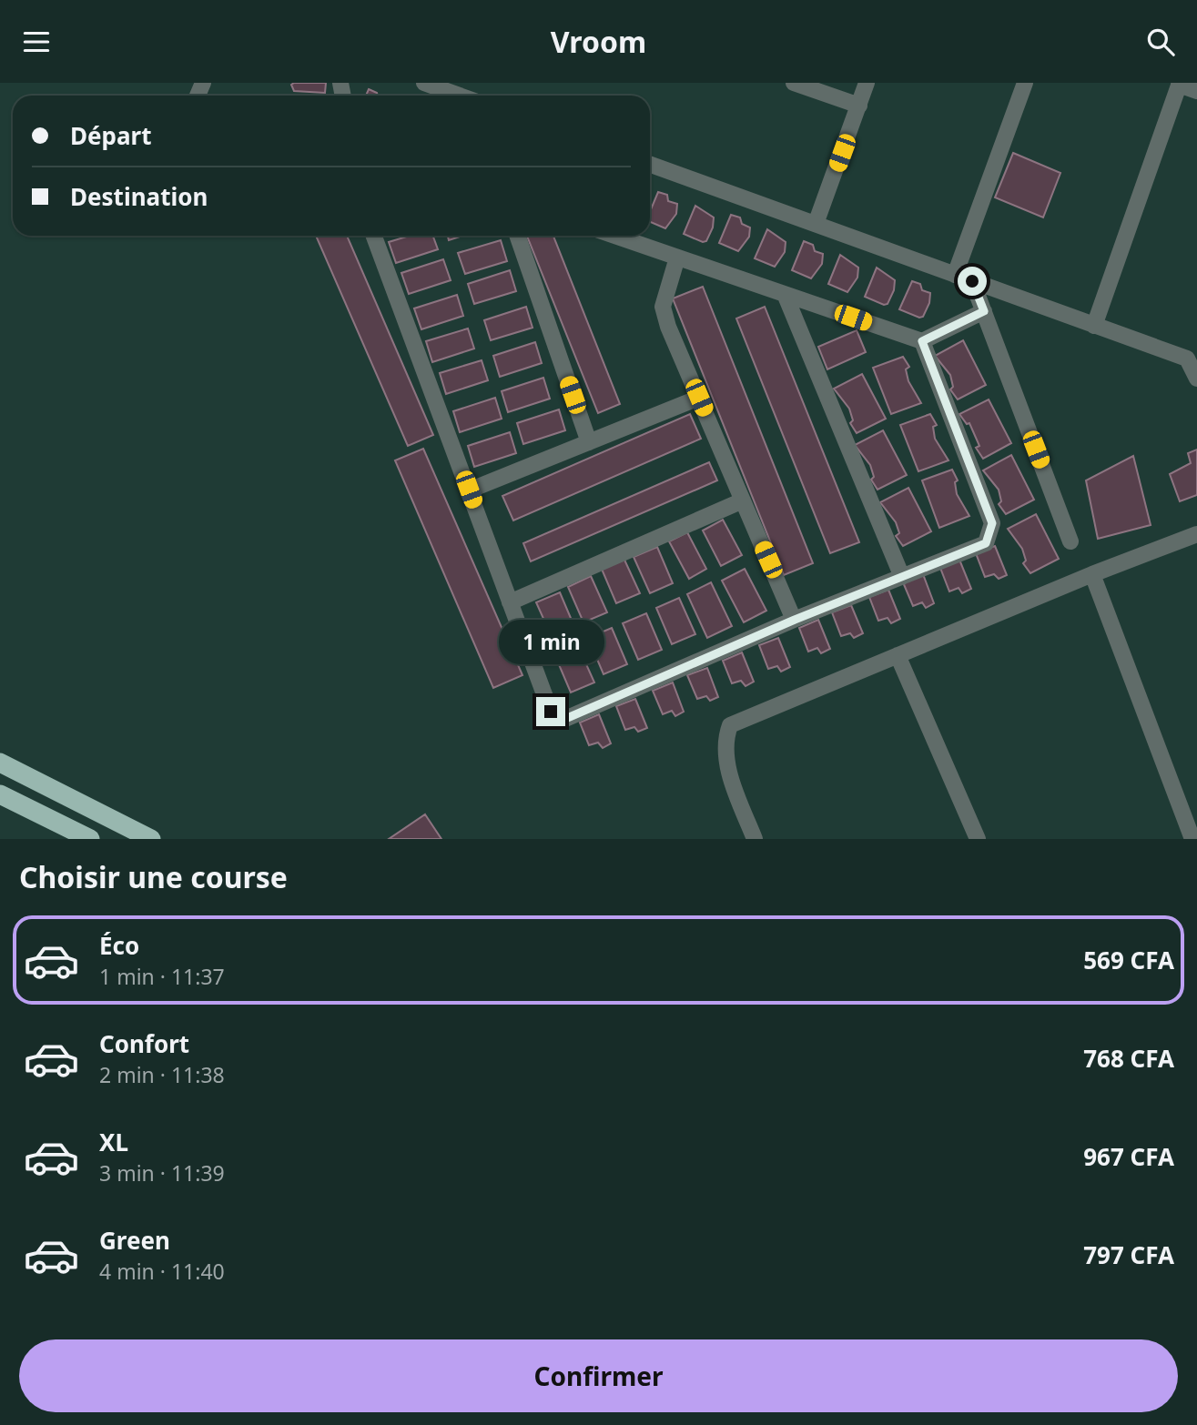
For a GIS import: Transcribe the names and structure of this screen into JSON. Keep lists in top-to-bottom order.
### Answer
{
  "page": {
    "header": "Vroom",
    "banner": ["Départ", "Destination"],
    "bubble": "1 min",
    "heading": "Choisir une course",
    "list": [
      {
        "name": "Éco",
        "note": "1 min · 11:37",
        "value": "569 CFA"
      },
      {
        "name": "Confort",
        "note": "2 min · 11:38",
        "value": "768 CFA"
      },
      {
        "name": "XL",
        "note": "3 min · 11:39",
        "value": "967 CFA"
      },
      {
        "name": "Green",
        "note": "4 min · 11:40",
        "value": "797 CFA"
      }
    ],
    "buttons": "Confirmer"
  }
}
